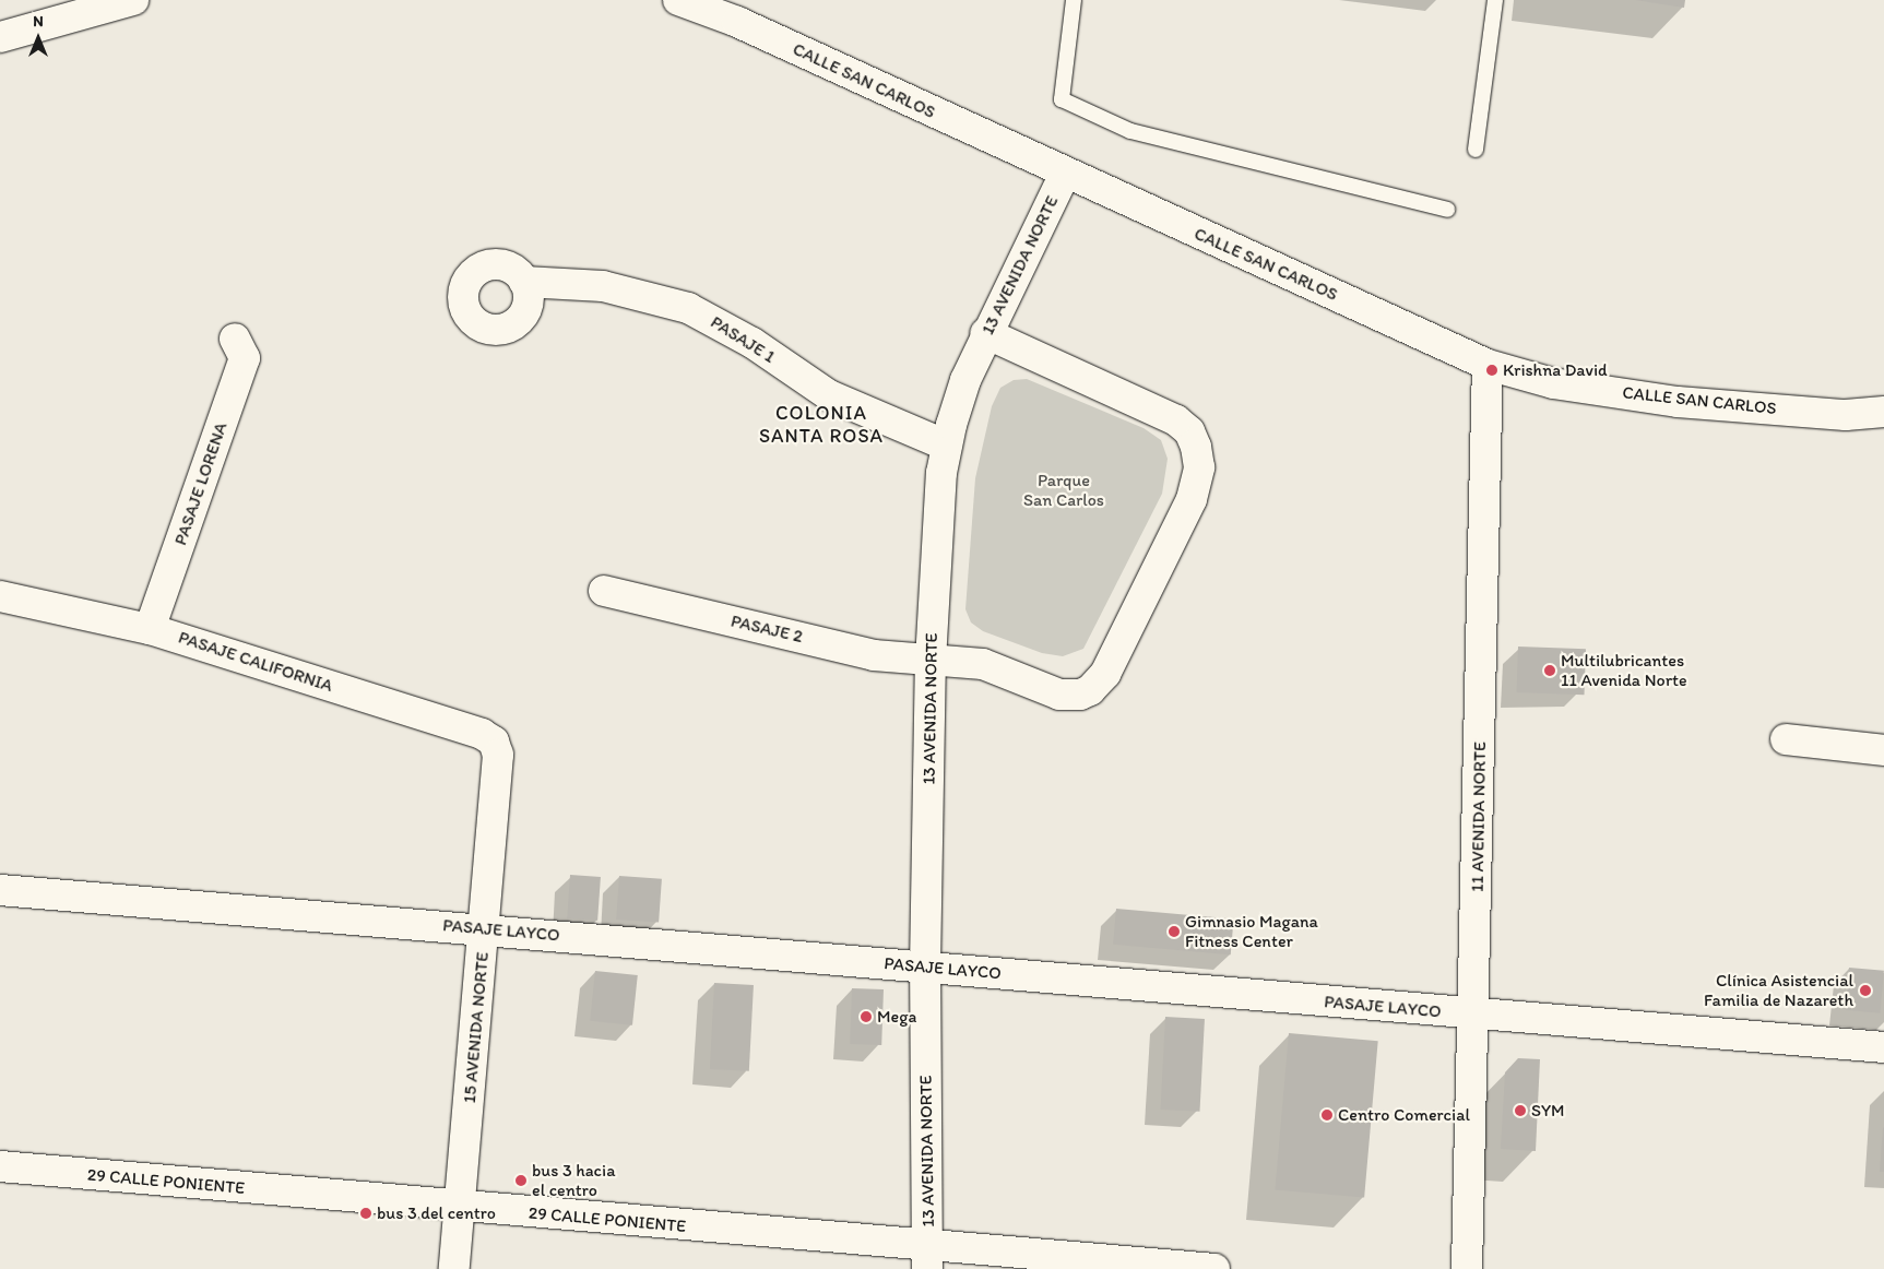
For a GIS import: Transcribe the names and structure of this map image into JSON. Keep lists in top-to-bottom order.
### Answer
{
  "streets": {
    "street": [
      "CALLE SAN CARLOS",
      "13 AVENIDA NORTE",
      "PASAJE 1",
      "PASAJE LORENA",
      "PASAJE 2",
      "PASAJE CALIFORNIA",
      "11 AVENIDA NORTE",
      "PASAJE LAYCO",
      "15 AVENIDA NORTE",
      "29 CALLE PONIENTE"
    ]
  },
  "crossings": [
    ["CALLE SAN CARLOS", "13 AVENIDA NORTE"],
    ["CALLE SAN CARLOS", "11 AVENIDA NORTE"],
    ["13 AVENIDA NORTE", "PASAJE 1"],
    ["13 AVENIDA NORTE", "PASAJE 2"],
    ["13 AVENIDA NORTE", "PASAJE LAYCO"],
    ["13 AVENIDA NORTE", "29 CALLE PONIENTE"],
    ["PASAJE LORENA", "PASAJE CALIFORNIA"],
    ["PASAJE CALIFORNIA", "15 AVENIDA NORTE"],
    ["11 AVENIDA NORTE", "PASAJE LAYCO"],
    ["PASAJE LAYCO", "15 AVENIDA NORTE"],
    ["15 AVENIDA NORTE", "29 CALLE PONIENTE"]
  ],
  "districts": ["COLONIA SANTA ROSA"],
  "parks": ["Parque San Carlos"],
  "places": [
    "Krishna David",
    "Multilubricantes 11 Avenida Norte",
    "Gimnasio Magana Fitness Center",
    "Clínica Asistencial Familia de Nazareth",
    "Mega",
    "SYM",
    "Centro Comercial",
    "bus 3 hacia el centro",
    "bus 3 del centro"
  ],
  "north": "top"
}
